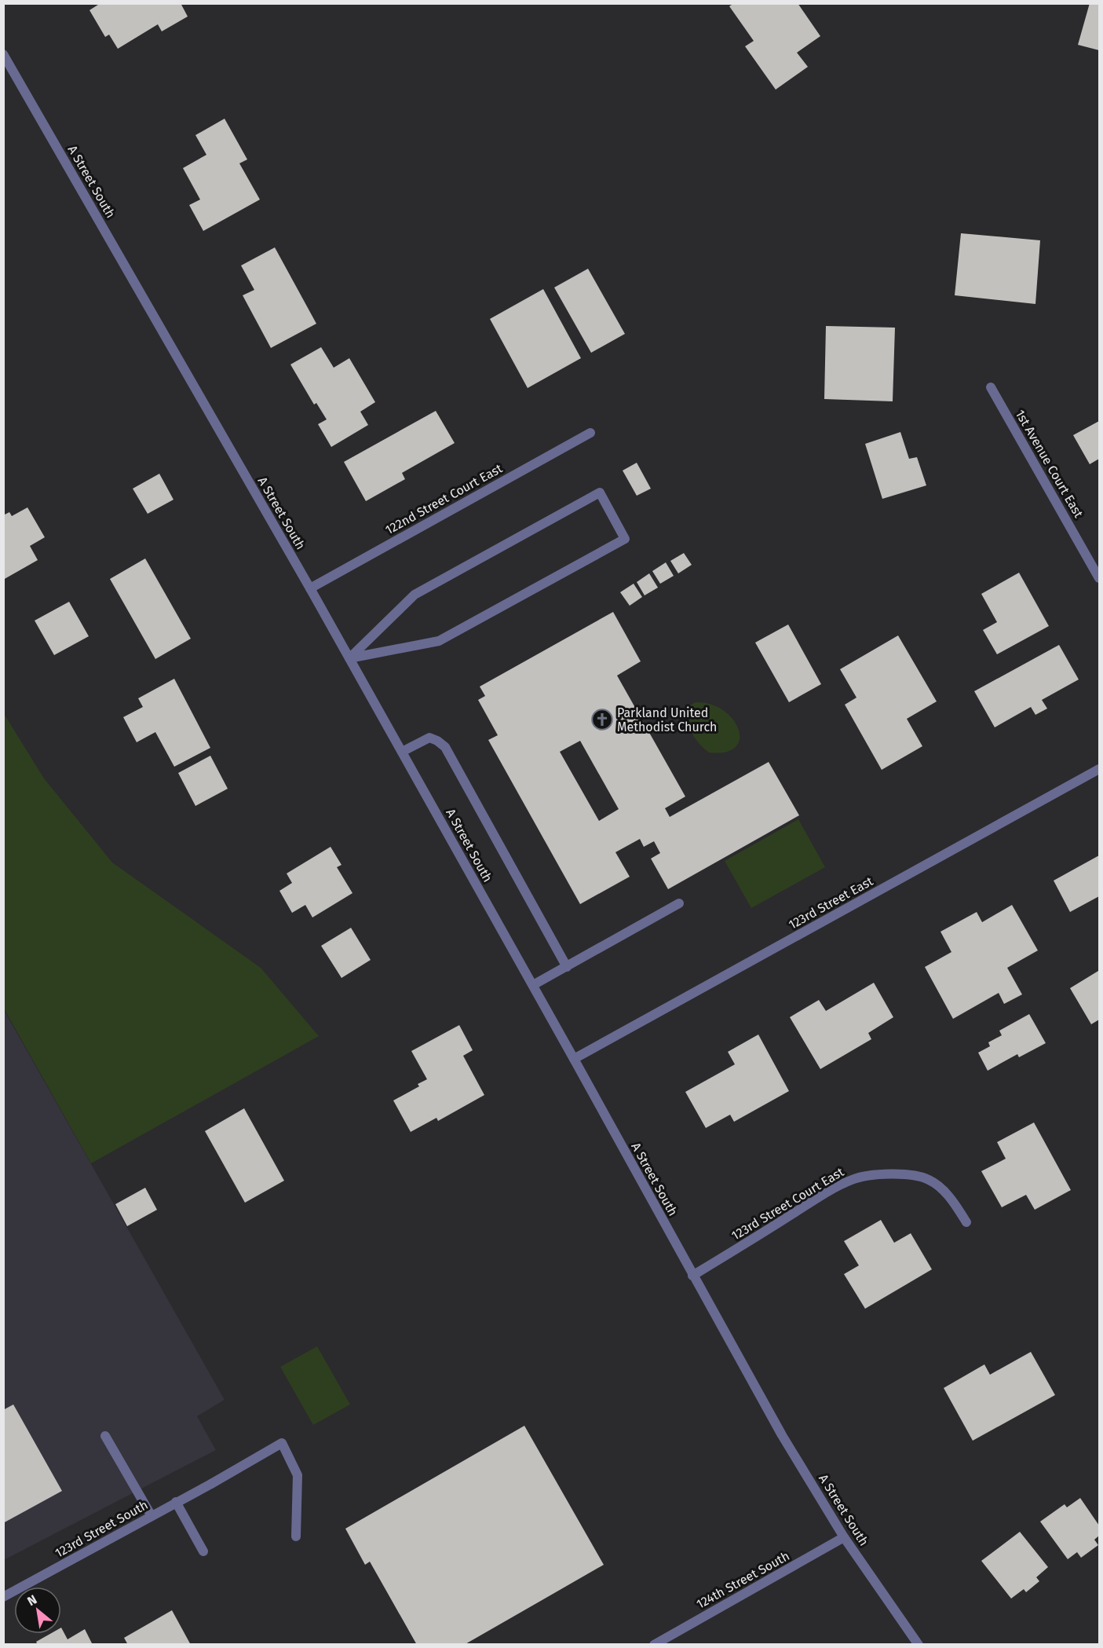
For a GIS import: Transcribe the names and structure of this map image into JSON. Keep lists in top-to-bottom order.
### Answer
{
  "streets": {
    "street": [
      "A Street South",
      "1st Avenue Court East",
      "122nd Street Court East",
      "123rd Street East",
      "123rd Street Court East",
      "123rd Street South",
      "124th Street South"
    ]
  },
  "crossings": [
    ["A Street South", "122nd Street Court East"],
    ["A Street South", "123rd Street East"],
    ["A Street South", "123rd Street Court East"],
    ["A Street South", "124th Street South"]
  ],
  "places": {
    "church": ["Parkland United Methodist Church"]
  },
  "north": "top left"
}
